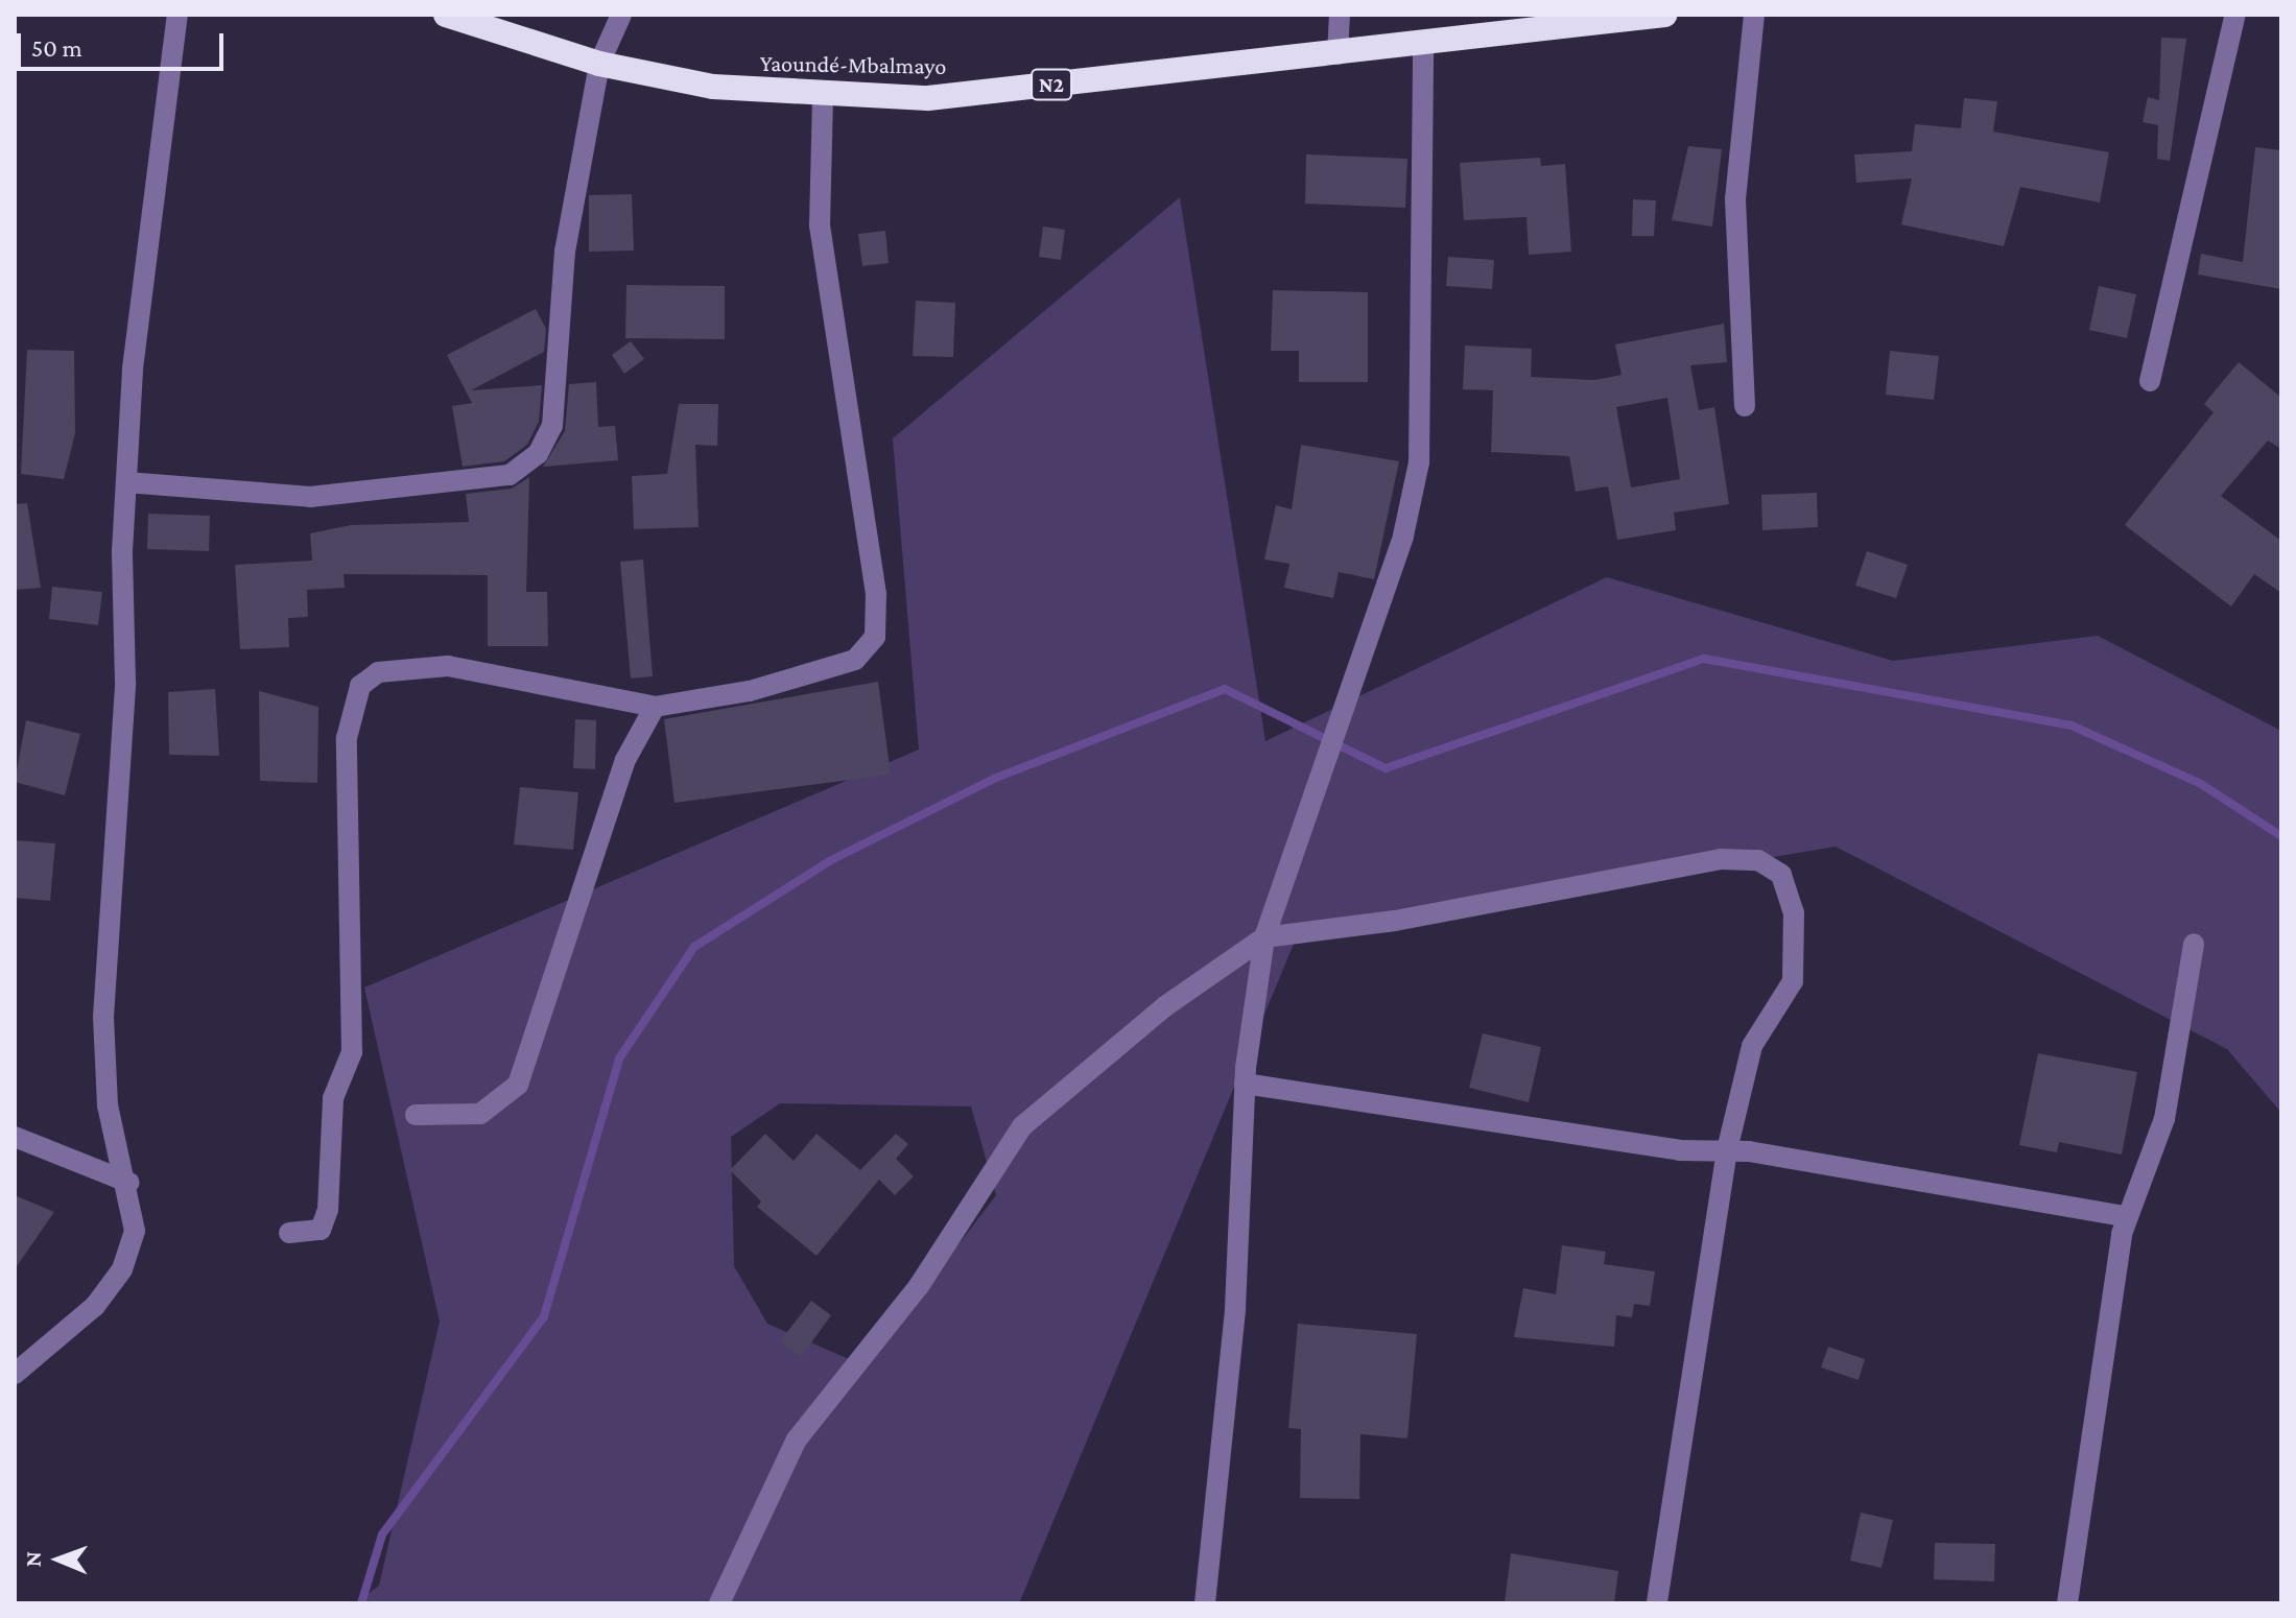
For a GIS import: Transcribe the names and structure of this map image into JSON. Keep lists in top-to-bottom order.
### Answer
{
  "streets": {
    "highway": ["Yaoundé-Mbalmayo", "N2"]
  },
  "scale_bar": "50 m",
  "north": "left"
}
